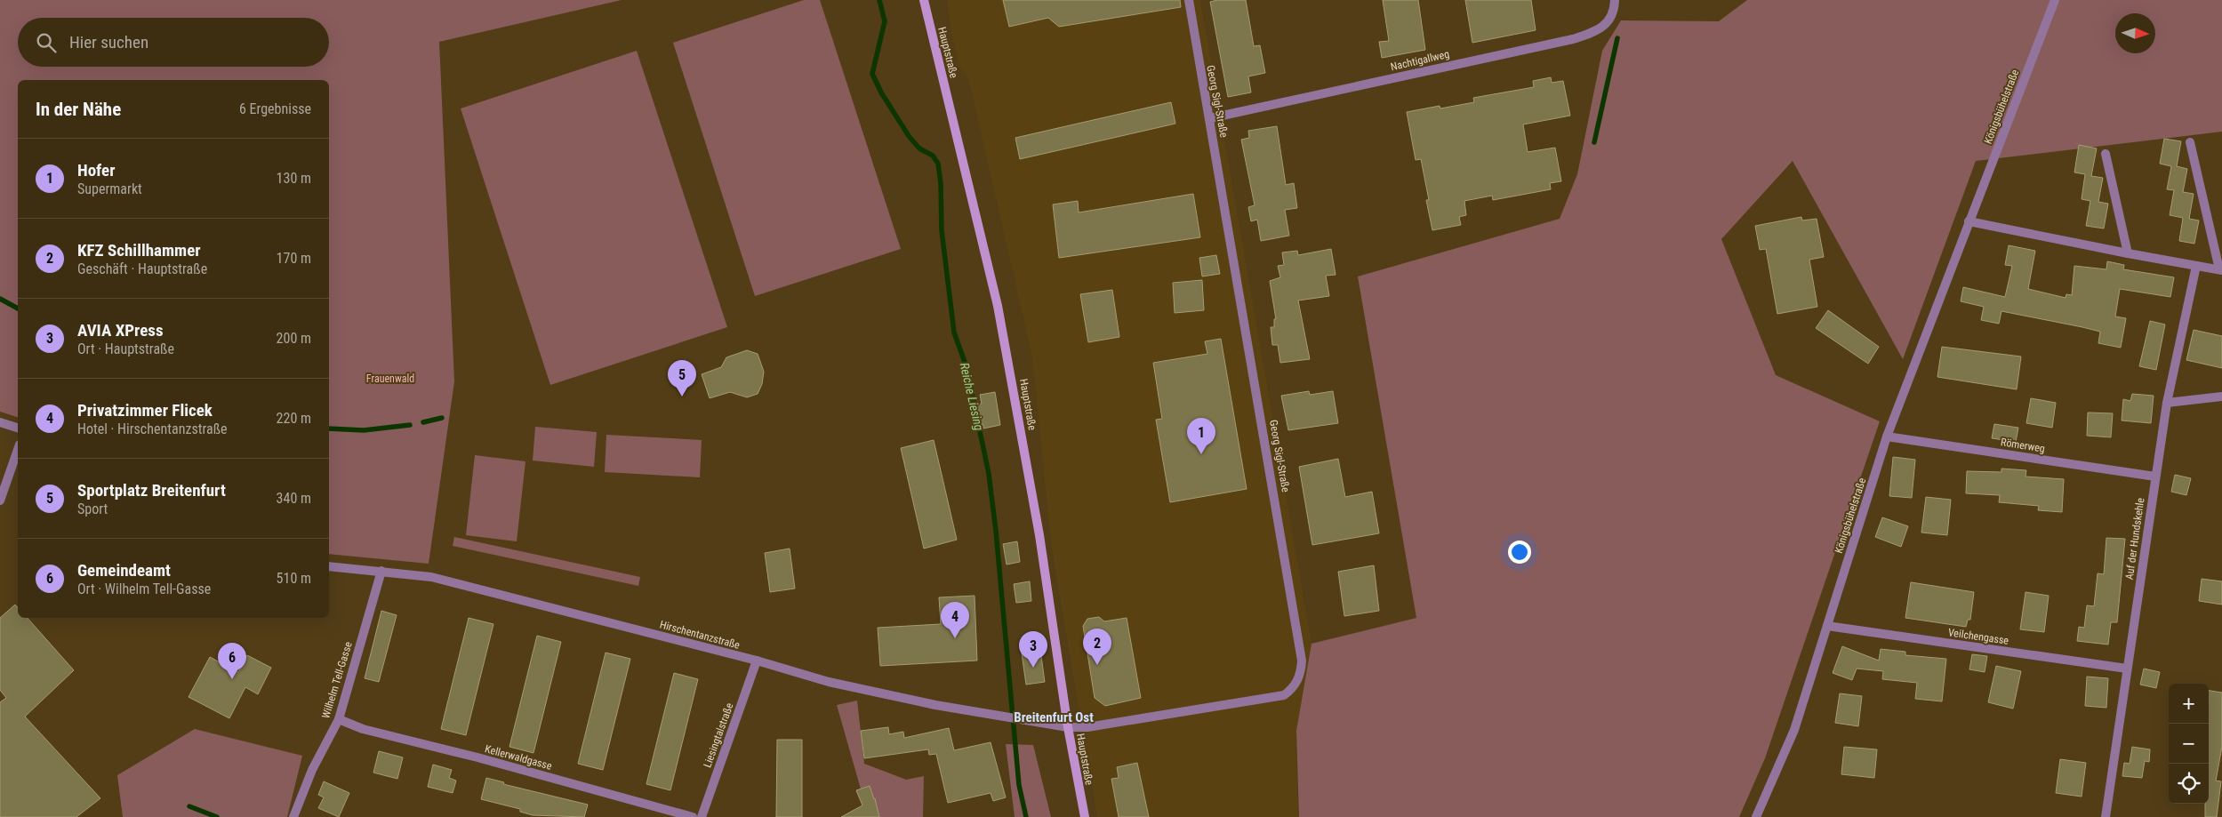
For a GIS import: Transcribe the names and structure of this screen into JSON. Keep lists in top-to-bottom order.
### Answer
{
  "streets": {
    "main road": ["Hauptstraße"],
    "street": [
      "Nachtigallweg",
      "Georg Sigl-Straße",
      "Königsbühelstraße",
      "Römerweg",
      "Auf der Hundskehle",
      "Hirschentanzstraße",
      "Veilchengasse",
      "Wilhelm Tell-Gasse",
      "Liesingtalstraße",
      "Kellerwaldgasse"
    ]
  },
  "crossings": [
    ["Hauptstraße", "Georg Sigl-Straße"],
    ["Hauptstraße", "Hirschentanzstraße"],
    ["Nachtigallweg", "Georg Sigl-Straße"],
    ["Georg Sigl-Straße", "Hirschentanzstraße"],
    ["Königsbühelstraße", "Römerweg"],
    ["Königsbühelstraße", "Veilchengasse"],
    ["Römerweg", "Auf der Hundskehle"],
    ["Auf der Hundskehle", "Veilchengasse"],
    ["Hirschentanzstraße", "Wilhelm Tell-Gasse"],
    ["Hirschentanzstraße", "Liesingtalstraße"],
    ["Wilhelm Tell-Gasse", "Kellerwaldgasse"]
  ],
  "districts": ["Breitenfurt Ost"],
  "water": ["Reiche Liesing"],
  "parks": ["Frauenwald"],
  "north": "right",
  "page": {
    "search": "Hier suchen",
    "heading": ["In der Nähe", "6 Ergebnisse"],
    "list": [
      {
        "mark": "1",
        "name": "Hofer",
        "note": "Supermarkt",
        "value": "130 m"
      },
      {
        "mark": "2",
        "name": "KFZ Schillhammer",
        "note": "Geschäft · Hauptstraße",
        "value": "170 m"
      },
      {
        "mark": "3",
        "name": "AVIA XPress",
        "note": "Ort · Hauptstraße",
        "value": "200 m"
      },
      {
        "mark": "4",
        "name": "Privatzimmer Flicek",
        "note": "Hotel · Hirschentanzstraße",
        "value": "220 m"
      },
      {
        "mark": "5",
        "name": "Sportplatz Breitenfurt",
        "note": "Sport",
        "value": "340 m"
      },
      {
        "mark": "6",
        "name": "Gemeindeamt",
        "note": "Ort · Wilhelm Tell-Gasse",
        "value": "510 m"
      }
    ],
    "pins": [
      "5",
      "1",
      "4",
      "2",
      "3",
      "6"
    ],
    "map_buttons": ["+", "−"]
  }
}
